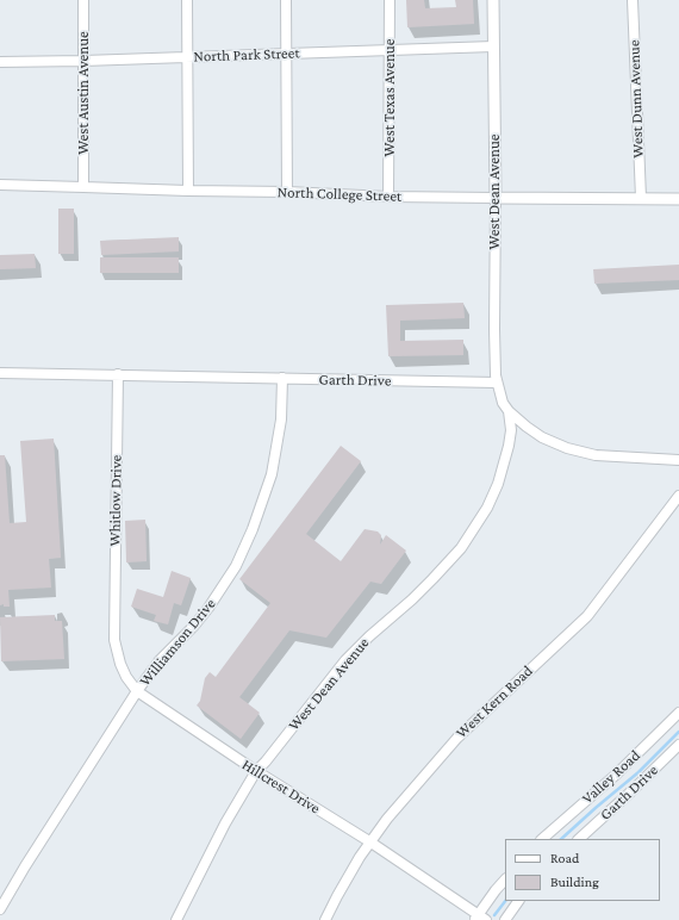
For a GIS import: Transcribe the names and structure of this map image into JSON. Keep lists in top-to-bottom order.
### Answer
{
  "streets": {
    "street": [
      "North Park Street",
      "West Austin Avenue",
      "West Texas Avenue",
      "West Dunn Avenue",
      "West Dean Avenue",
      "North College Street",
      "Garth Drive",
      "Whitlow Drive",
      "Williamson Drive",
      "West Kern Road",
      "Valley Road",
      "Hillcrest Drive"
    ]
  },
  "crossings": [
    ["North Park Street", "West Austin Avenue"],
    ["North Park Street", "West Texas Avenue"],
    ["North Park Street", "West Dean Avenue"],
    ["West Austin Avenue", "North College Street"],
    ["West Texas Avenue", "North College Street"],
    ["West Dunn Avenue", "North College Street"],
    ["West Dean Avenue", "North College Street"],
    ["West Dean Avenue", "Garth Drive"],
    ["West Dean Avenue", "Hillcrest Drive"],
    ["Garth Drive", "Whitlow Drive"],
    ["Garth Drive", "Williamson Drive"],
    ["Whitlow Drive", "Hillcrest Drive"],
    ["Williamson Drive", "Hillcrest Drive"],
    ["West Kern Road", "Hillcrest Drive"]
  ],
  "legend": ["Road", "Building"]
}
